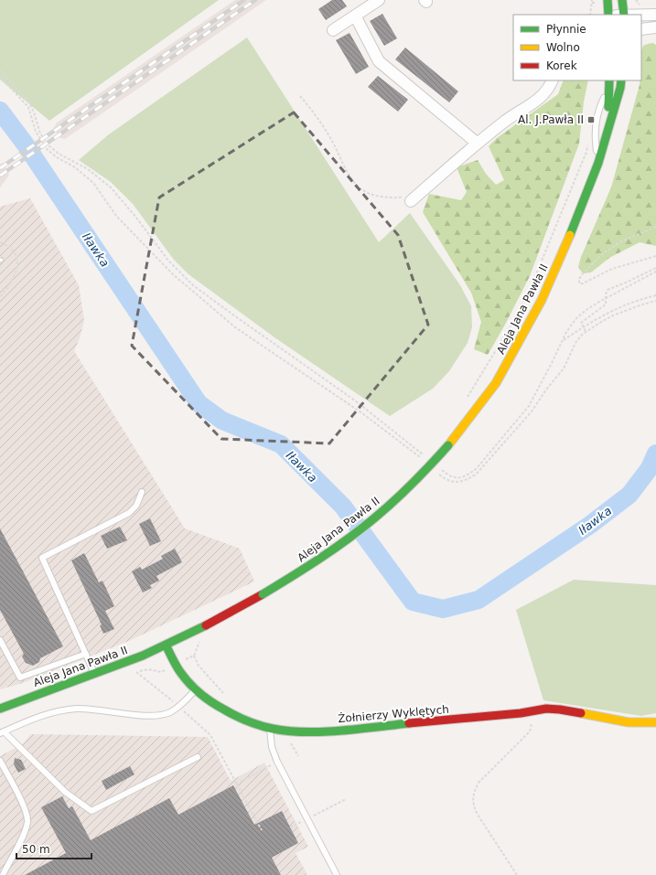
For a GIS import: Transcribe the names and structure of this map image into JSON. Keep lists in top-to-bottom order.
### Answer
{
  "streets": {
    "main road": ["Aleja Jana Pawła II", "Żołnierzy Wyklętych"]
  },
  "crossings": [
    ["Aleja Jana Pawła II", "Żołnierzy Wyklętych"]
  ],
  "water": ["Iławka"],
  "places": {
    "transit": ["Al. J.Pawła II"]
  },
  "legend": ["Płynnie", "Wolno", "Korek"],
  "scale_bar": "50 m"
}
